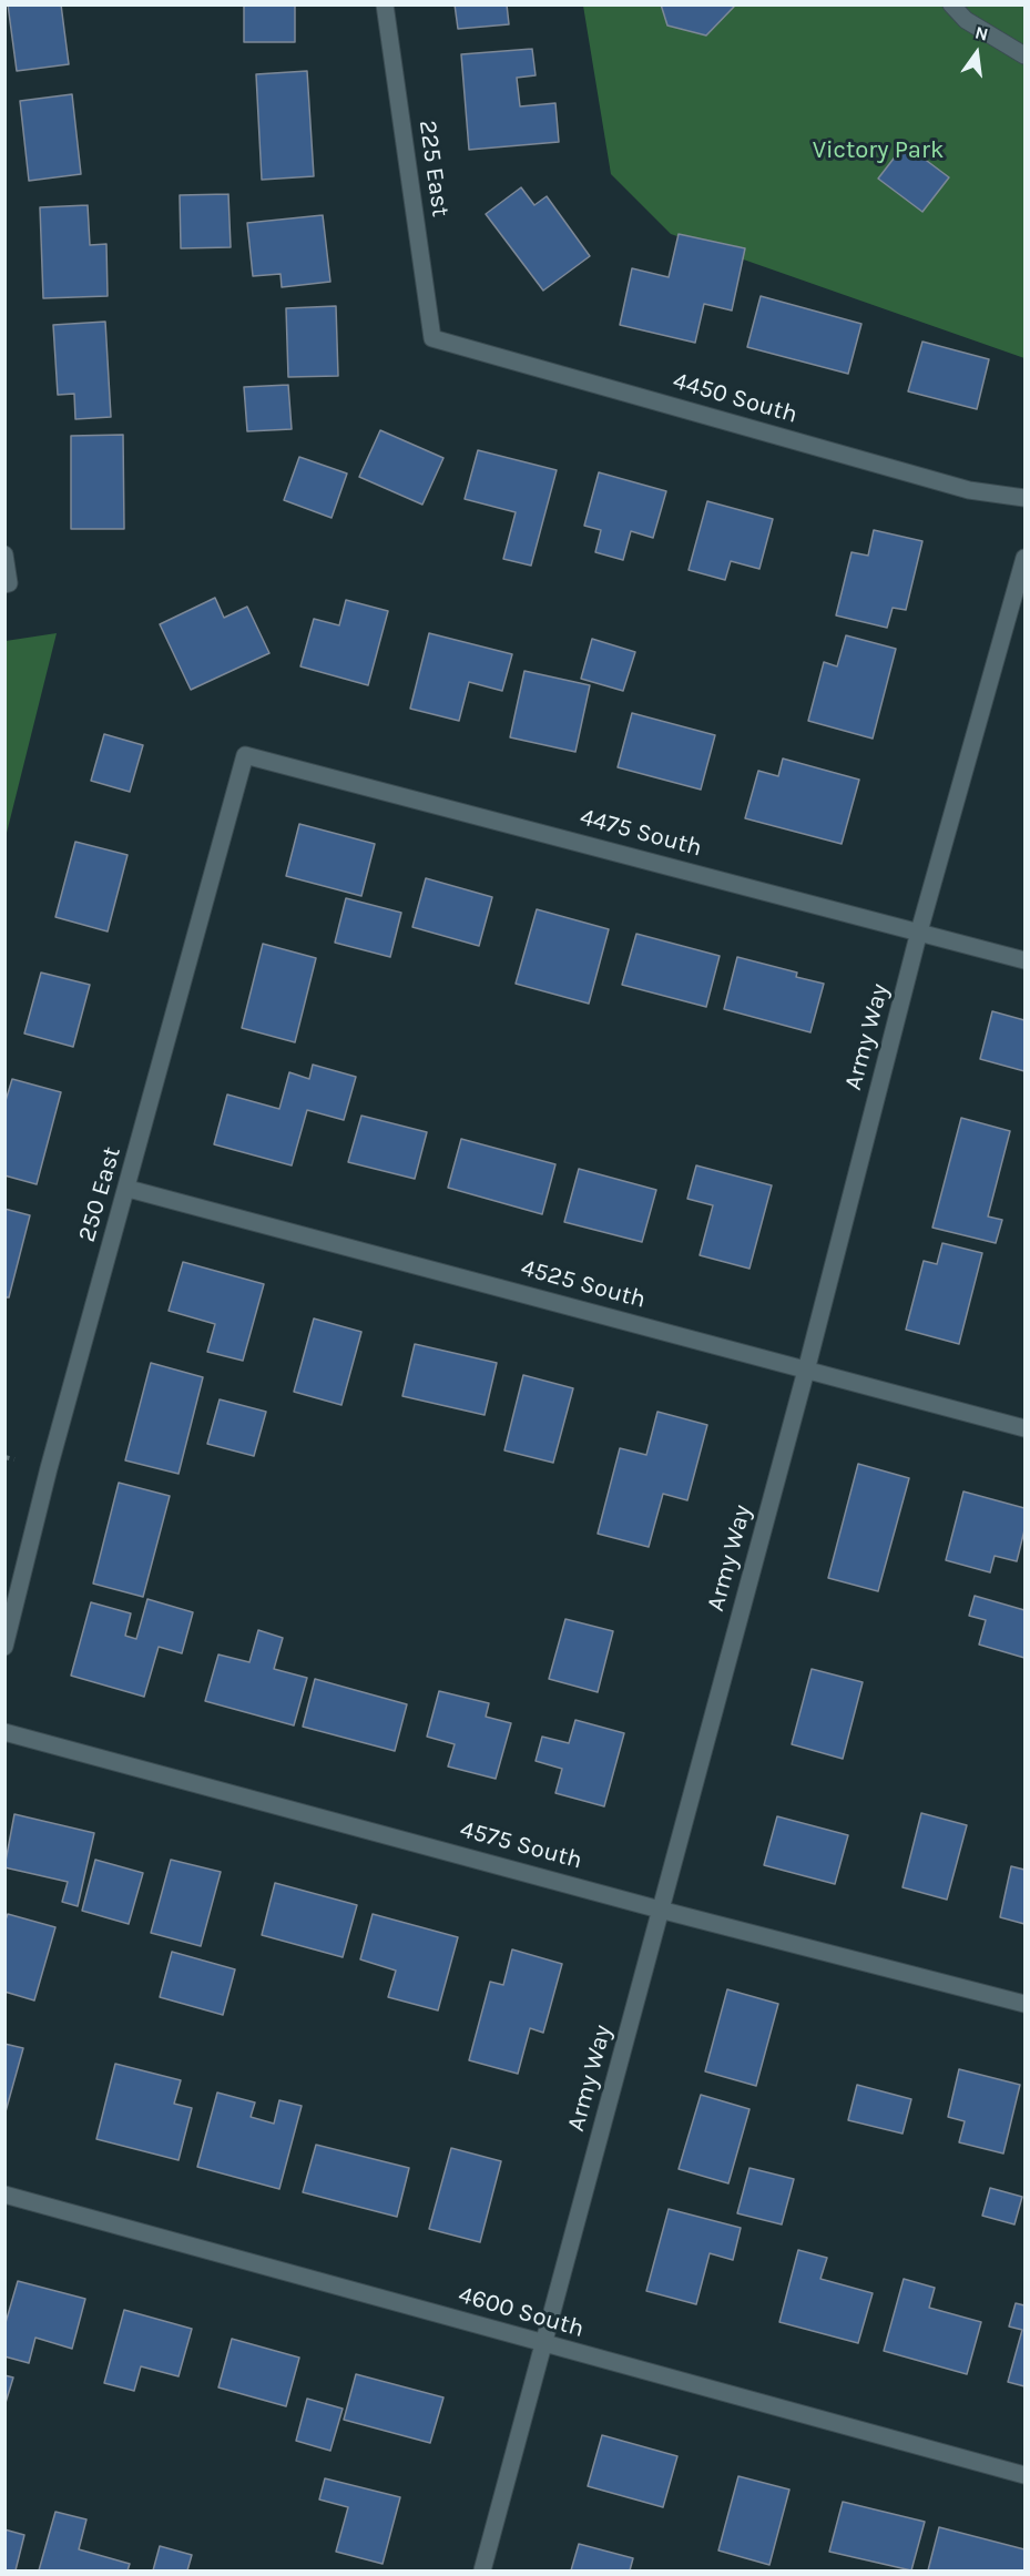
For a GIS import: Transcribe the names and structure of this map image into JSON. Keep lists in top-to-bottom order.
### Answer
{
  "streets": {
    "street": [
      "225 East",
      "4450 South",
      "4475 South",
      "Army Way",
      "250 East",
      "4525 South",
      "4575 South",
      "4600 South"
    ]
  },
  "crossings": [
    ["225 East", "4450 South"],
    ["4475 South", "Army Way"],
    ["4475 South", "250 East"],
    ["Army Way", "4525 South"],
    ["Army Way", "4575 South"],
    ["Army Way", "4600 South"],
    ["250 East", "4525 South"]
  ],
  "parks": ["Victory Park"],
  "north": "top"
}
